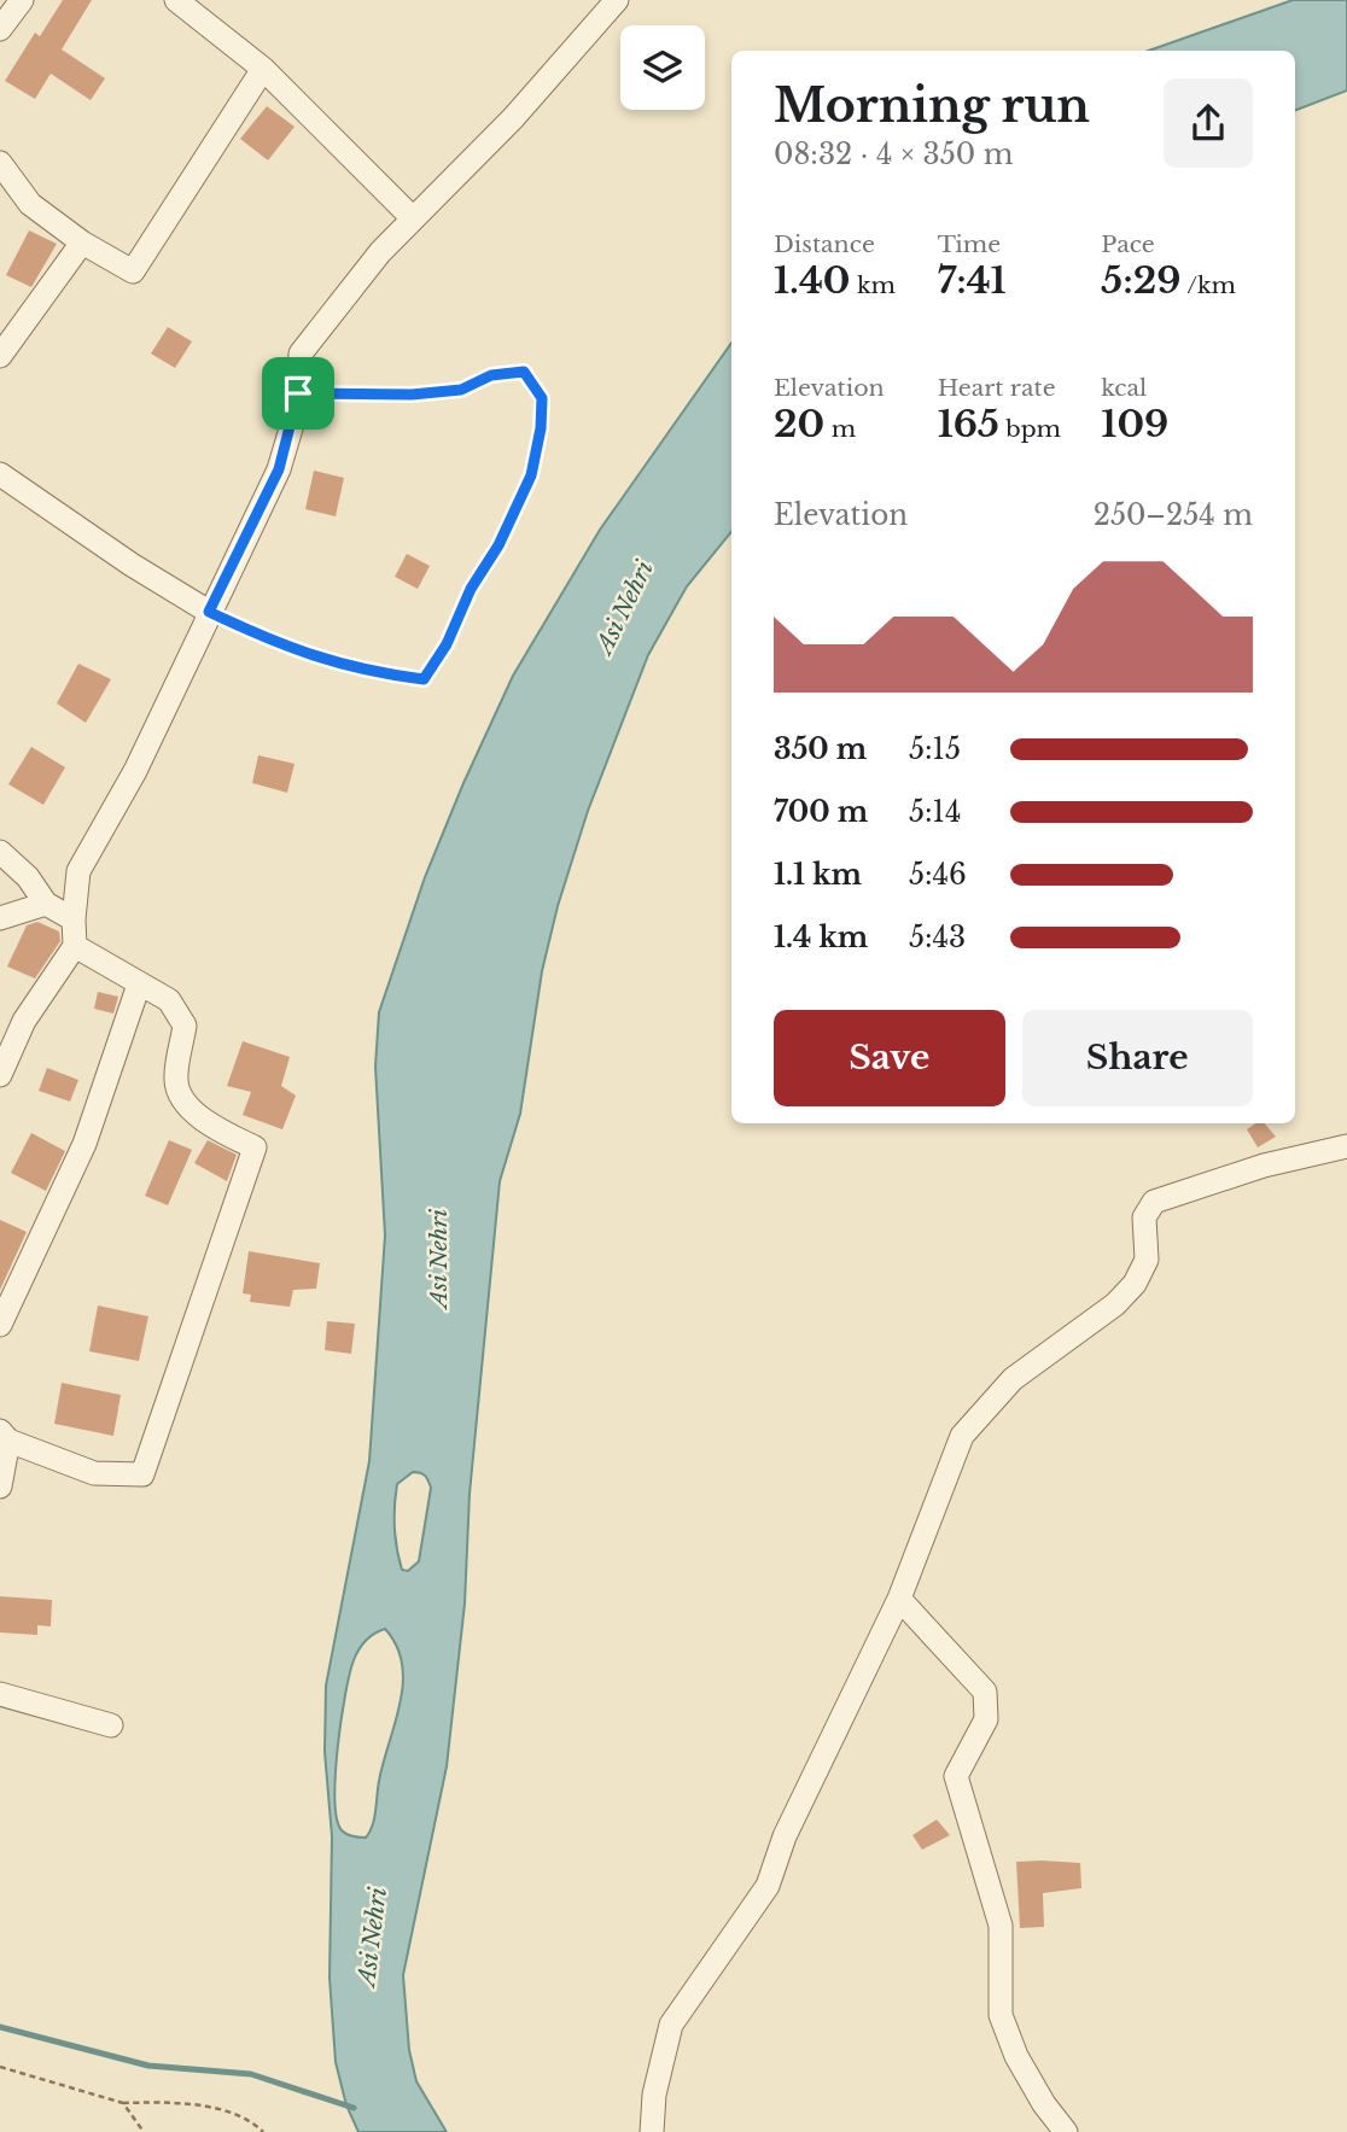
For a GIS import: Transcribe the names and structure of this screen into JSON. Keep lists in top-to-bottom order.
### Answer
{
  "water": ["Asi Nehri"],
  "page": {
    "heading": ["Morning run", "08:32 · 4 × 350 m"],
    "stats": [
      ["Distance", "1.40 km"],
      ["Time", "7:41"],
      ["Pace", "5:29 /km"],
      ["Elevation", "20 m"],
      ["Heart rate", "165 bpm"],
      ["kcal", "109"]
    ],
    "chart": ["Elevation", "250–254 m"],
    "list": [
      {
        "name": "350 m",
        "note": "5:15"
      },
      {
        "name": "700 m",
        "note": "5:14"
      },
      {
        "name": "1.1 km",
        "note": "5:46"
      },
      {
        "name": "1.4 km",
        "note": "5:43"
      }
    ],
    "buttons": ["Save", "Share"]
  }
}
